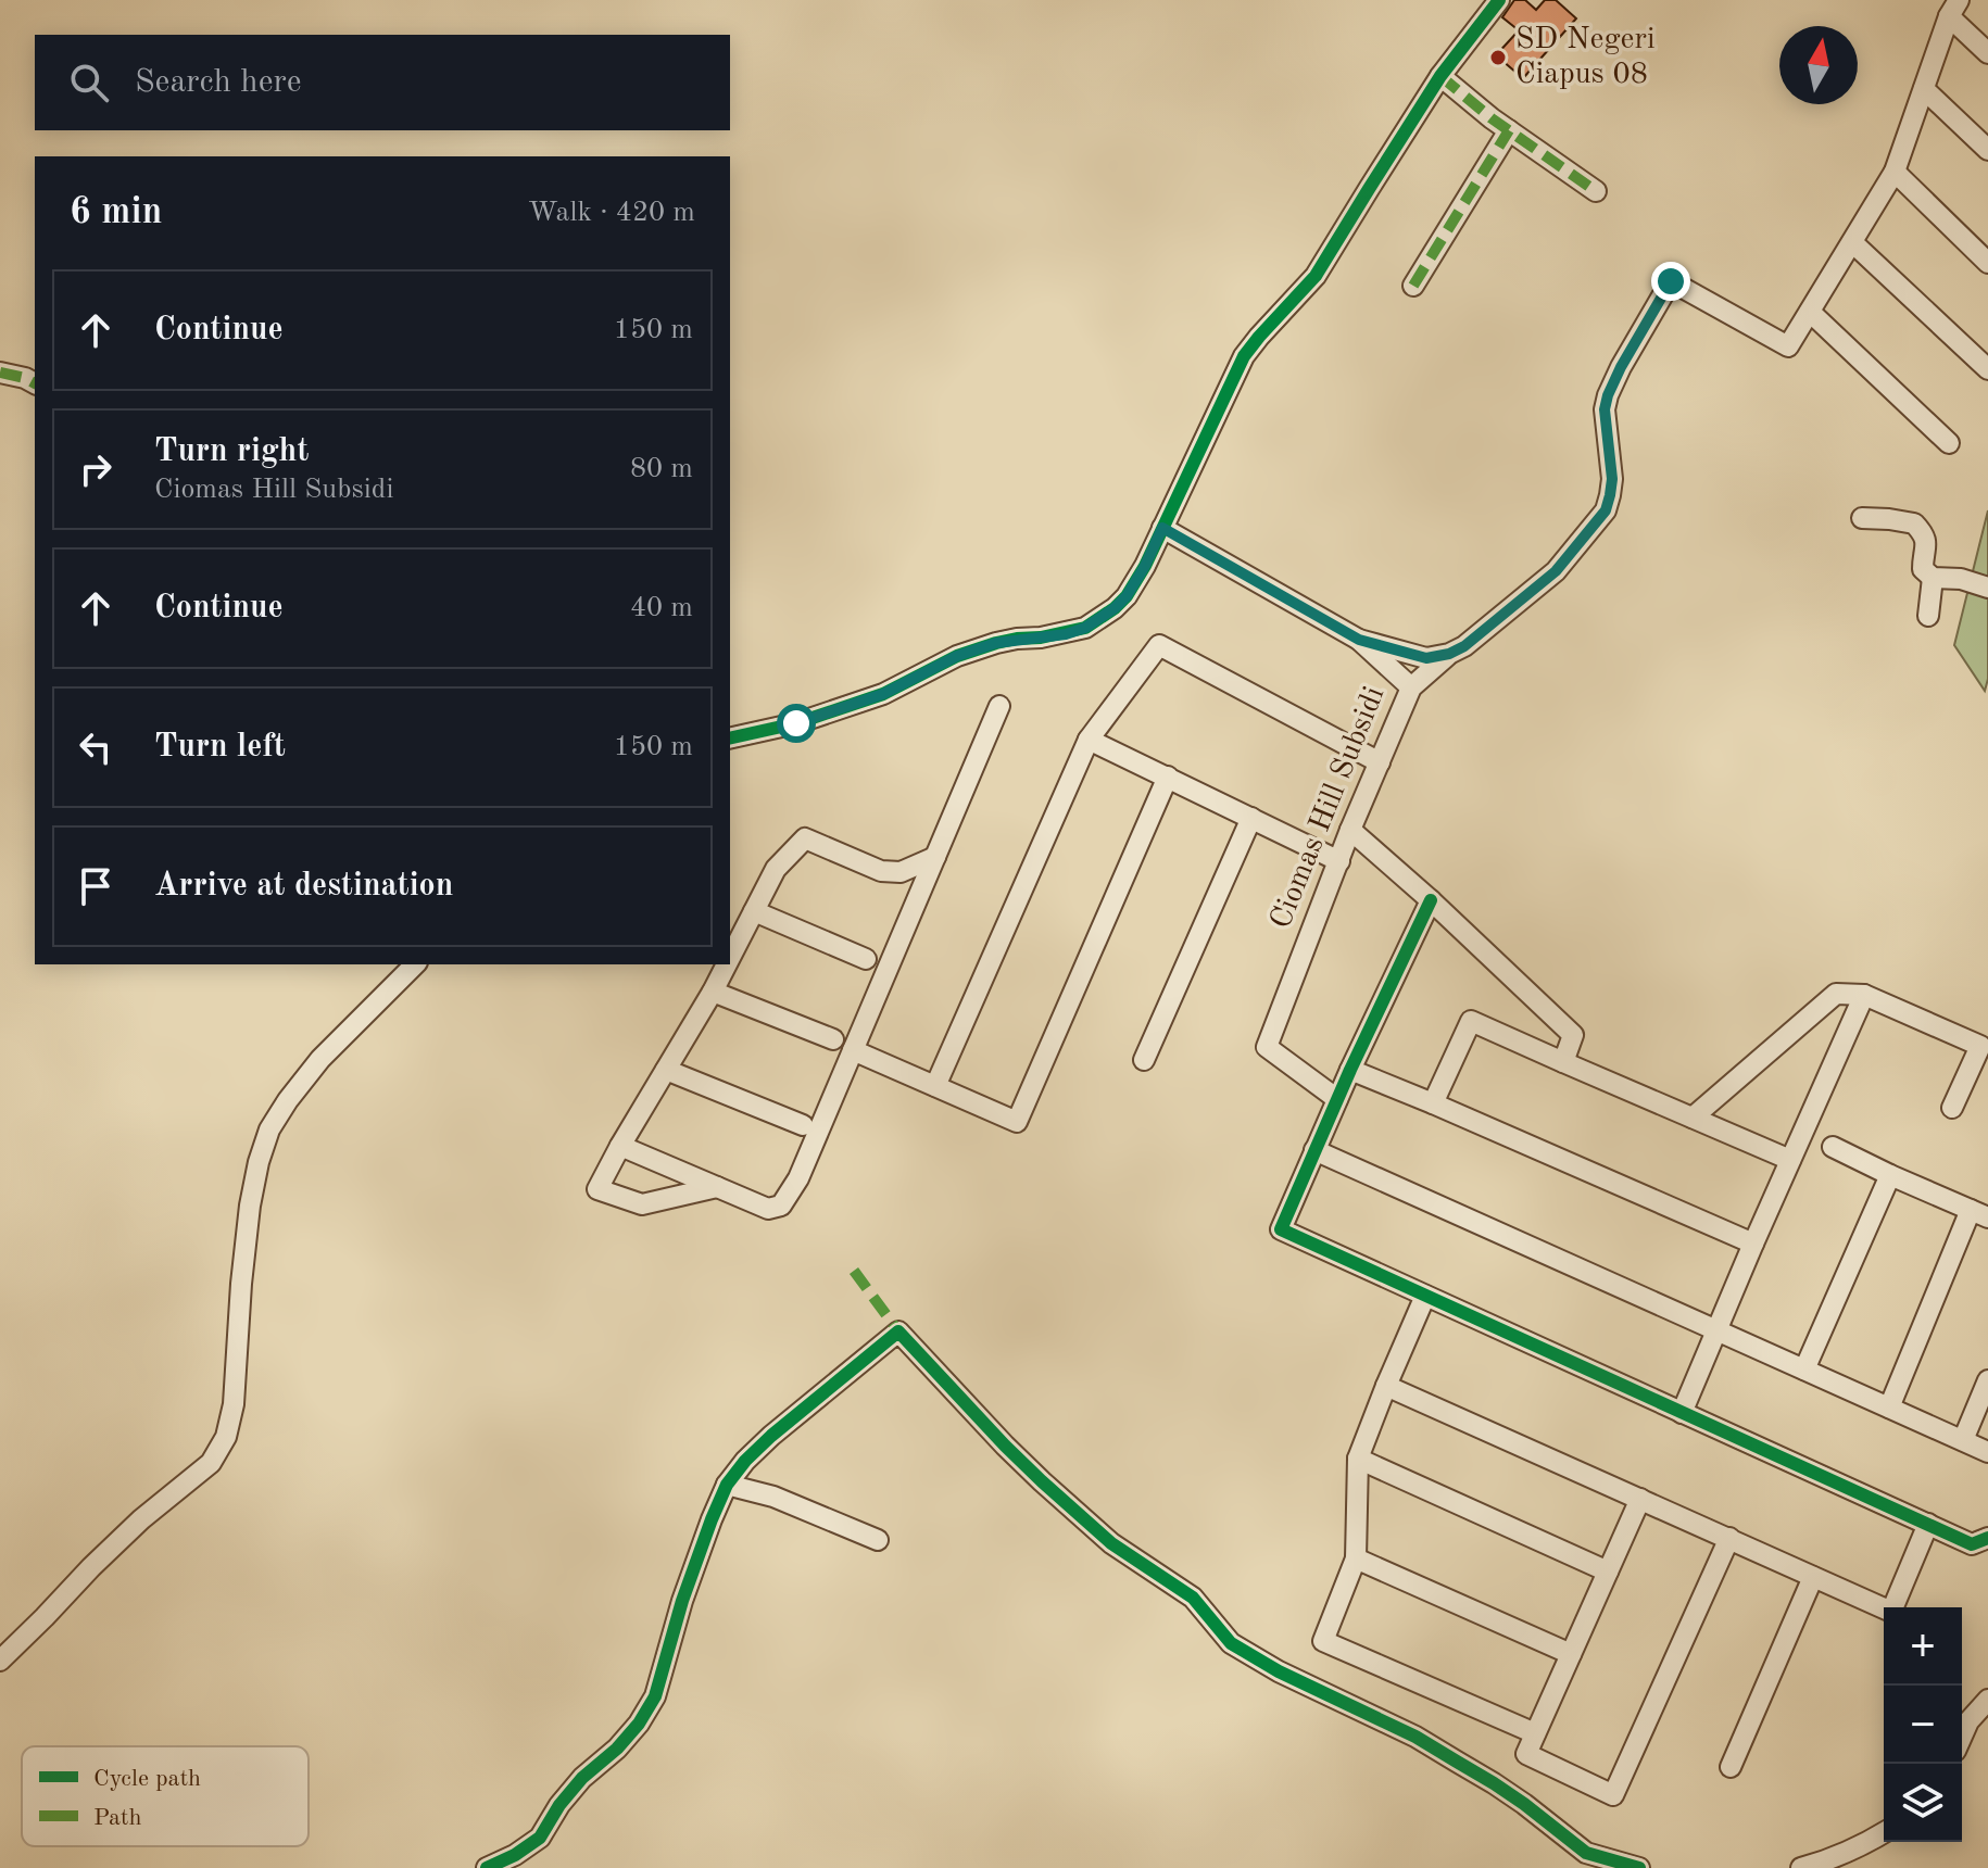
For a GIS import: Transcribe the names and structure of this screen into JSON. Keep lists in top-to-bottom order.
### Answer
{
  "streets": {
    "street": ["Ciomas Hill Subsidi"]
  },
  "places": ["SD Negeri Ciapus 08"],
  "legend": ["Cycle path", "Path"],
  "north": "top",
  "page": {
    "search": "Search here",
    "heading": ["6 min", "Walk · 420 m"],
    "list": [
      ["Continue", "150 m"],
      ["Turn right", "Ciomas Hill Subsidi", "80 m"],
      ["Continue", "40 m"],
      ["Turn left", "150 m"],
      "Arrive at destination"
    ],
    "map_buttons": ["+", "−"]
  }
}
